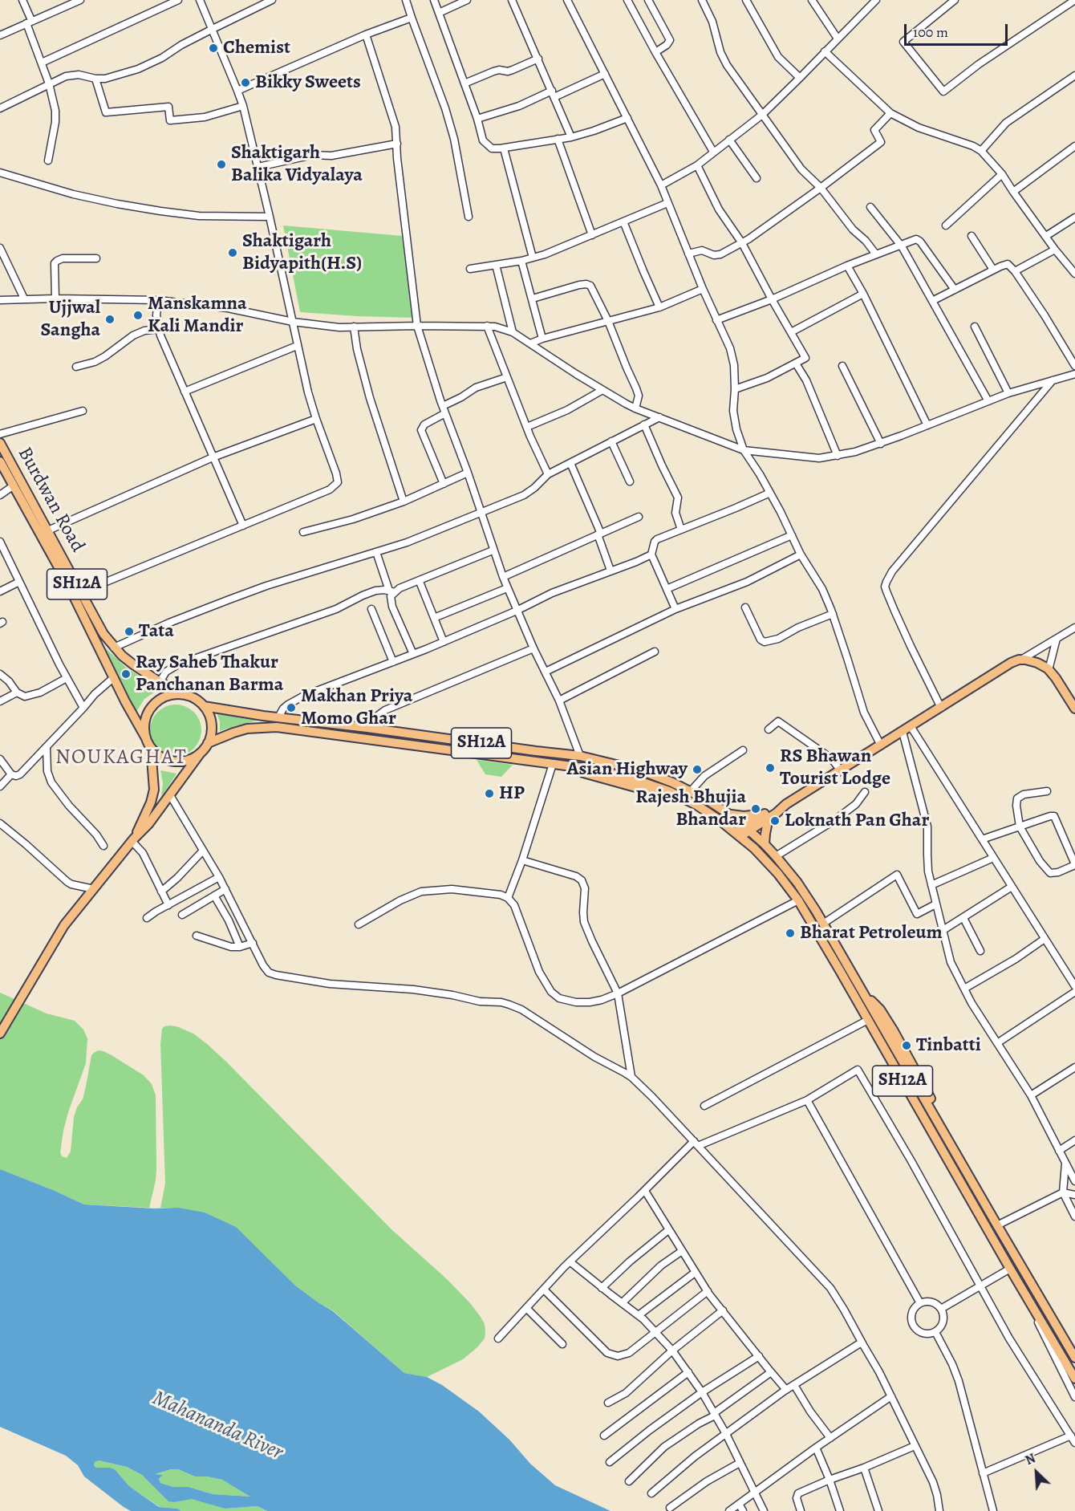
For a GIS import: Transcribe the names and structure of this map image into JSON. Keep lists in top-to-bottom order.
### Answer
{
  "streets": {
    "main road": ["Burdwan Road", "SH12A"]
  },
  "crossings": [
    ["Burdwan Road", "SH12A"]
  ],
  "districts": ["NOUKAGHAT"],
  "water": ["Mahananda River"],
  "places": [
    "Chemist",
    "Bikky Sweets",
    "Shaktigarh Balika Vidyalaya",
    "Shaktigarh Bidyapith(H.S)",
    "Manskamna Kali Mandir",
    "Ujjwal Sangha",
    "Tata",
    "Ray Saheb Thakur Panchanan Barma",
    "Makhan Priya Momo Ghar",
    "RS Bhawan Tourist Lodge",
    "Asian Highway",
    "HP",
    "Rajesh Bhujia Bhandar",
    "Loknath Pan Ghar",
    "Bharat Petroleum",
    "Tinbatti"
  ],
  "scale_bar": "100 m",
  "north": "top left"
}
